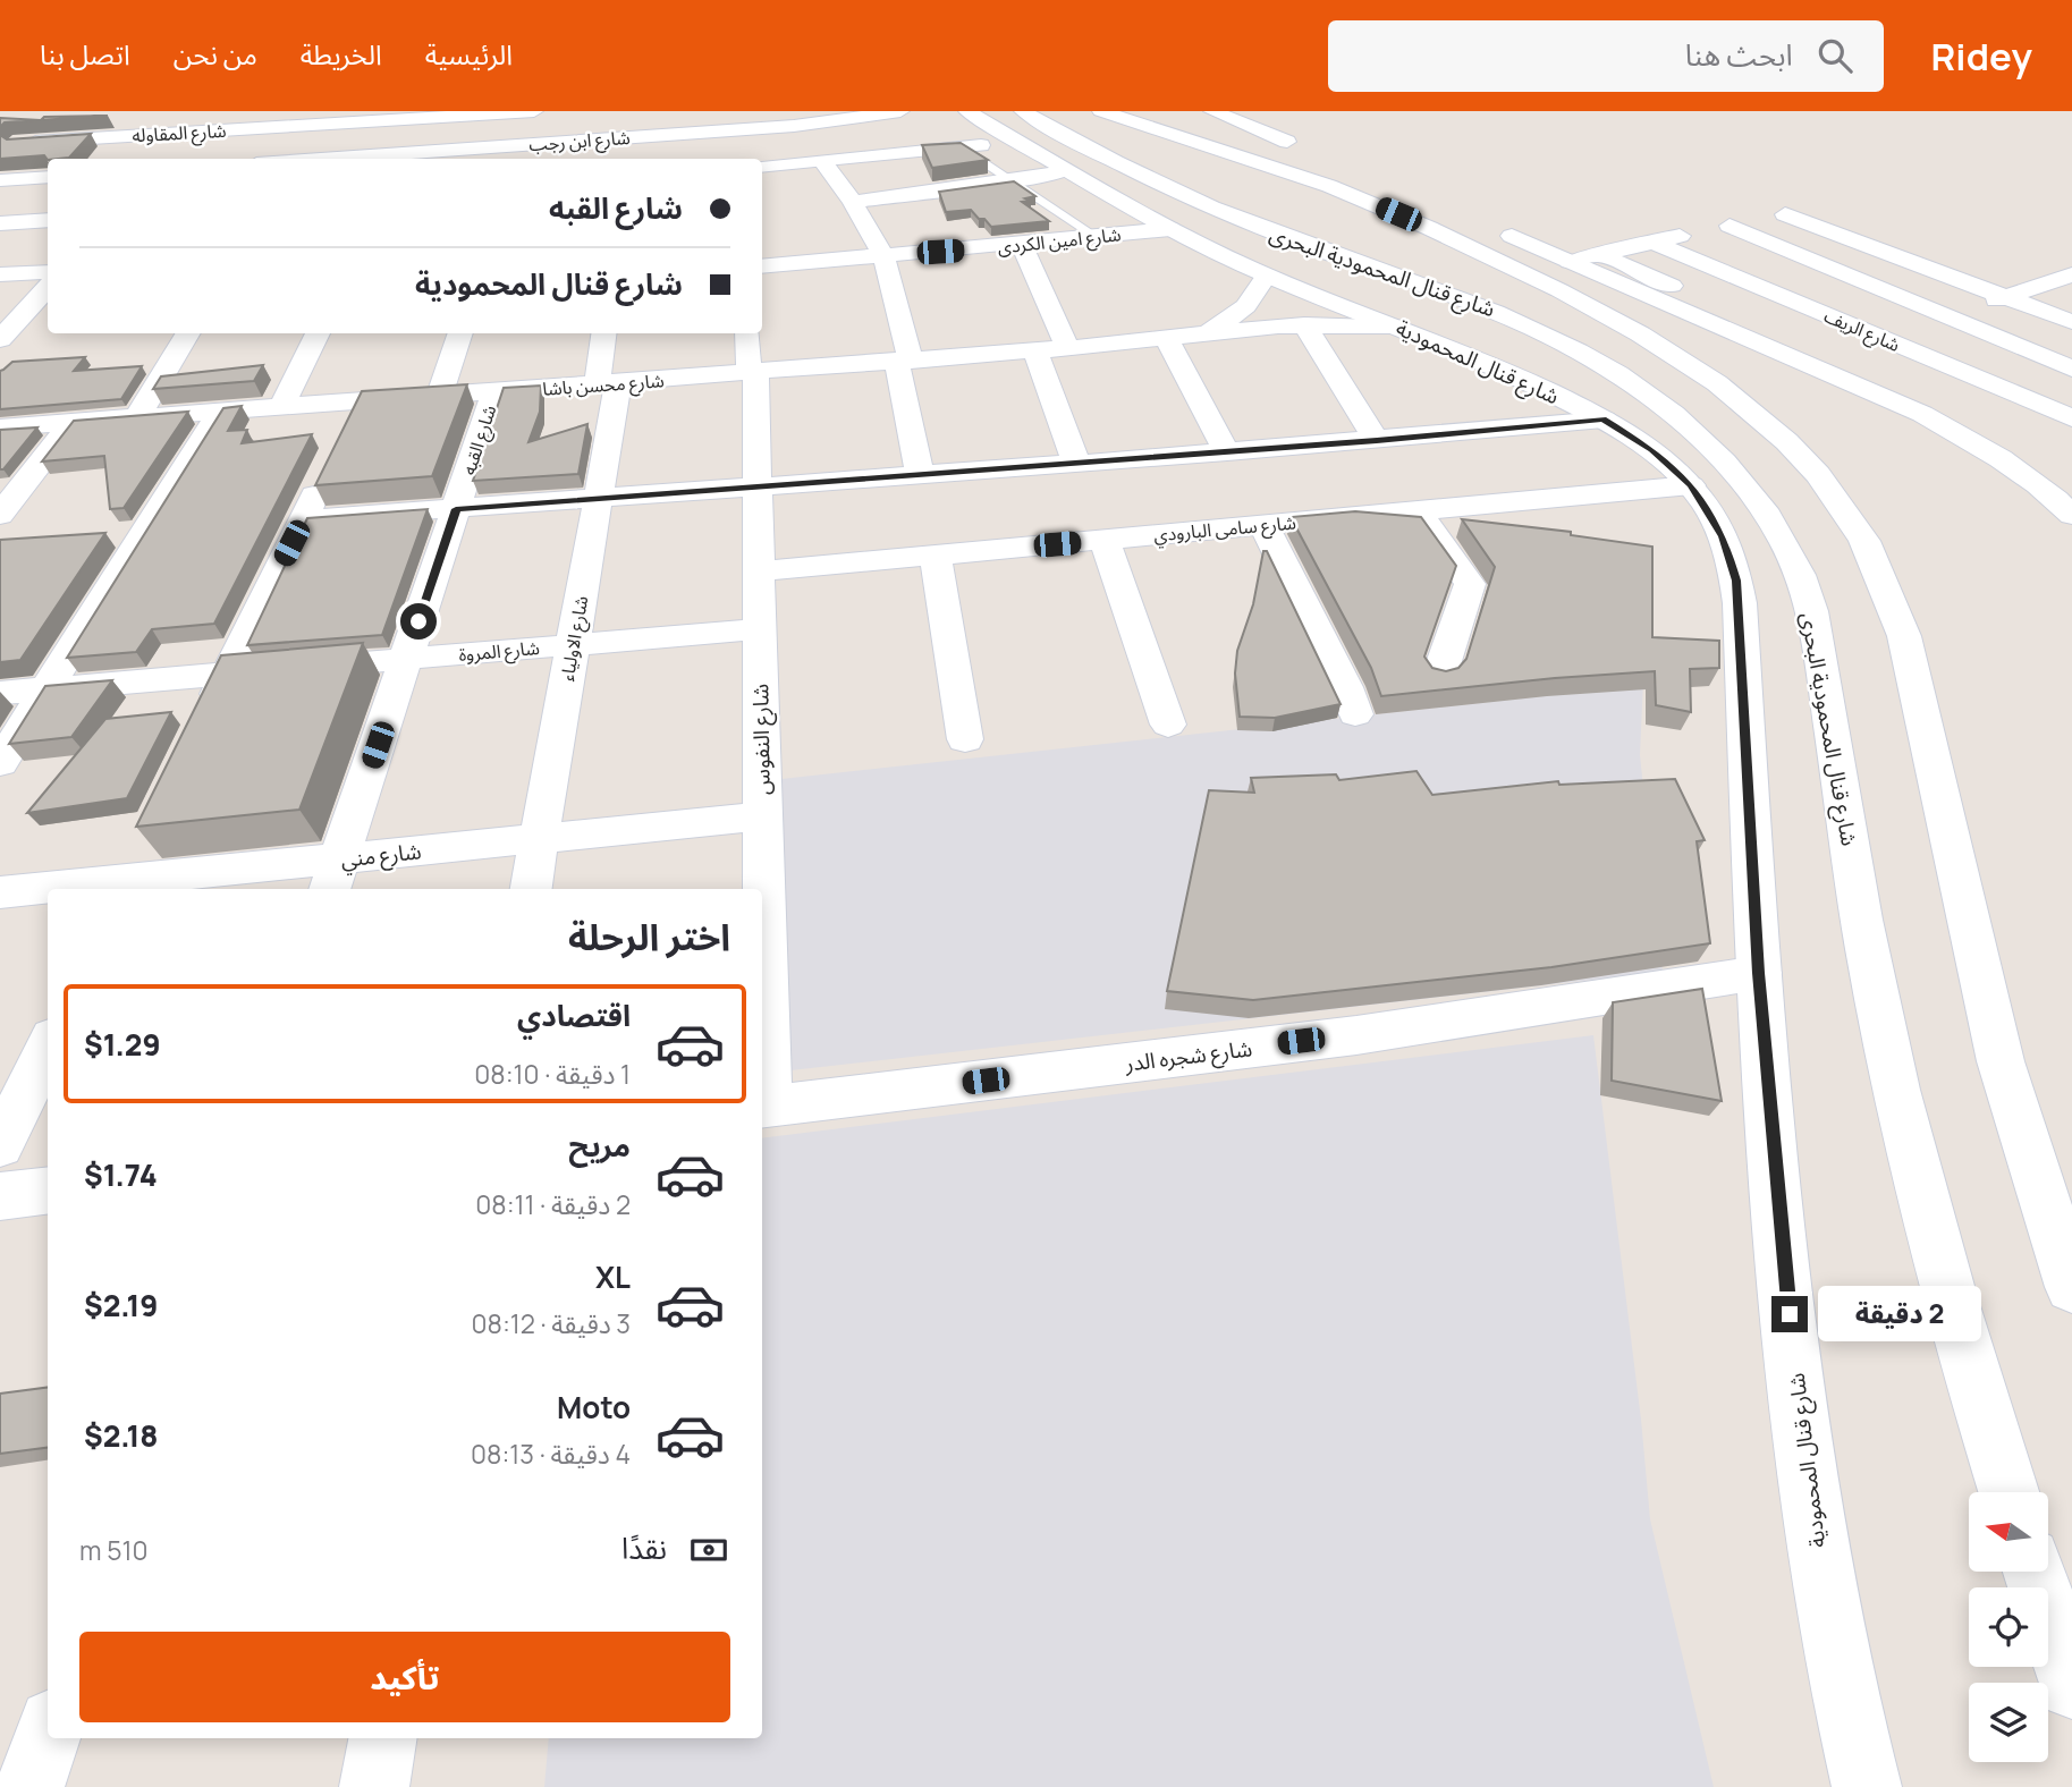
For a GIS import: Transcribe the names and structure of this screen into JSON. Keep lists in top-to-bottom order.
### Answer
{
  "streets": {
    "street": [
      "شارع المقاوله",
      "شارع ابن رجب",
      "شارع امين الكردى",
      "شارع قنال المحمودية البحرى",
      "شارع الريف",
      "شارع قنال المحمودية",
      "شارع محسن باشا",
      "شارع القبه",
      "شارع سامى البارودي",
      "شارع الاولياء",
      "شارع المروة",
      "شارع النفوس",
      "شارع مني",
      "شارع شجره الدر"
    ]
  },
  "crossings": [
    ["شارع امين الكردى", "شارع قنال المحمودية"],
    ["شارع قنال المحمودية البحرى", "شارع قنال المحمودية"],
    ["شارع قنال المحمودية", "شارع محسن باشا"],
    ["شارع قنال المحمودية", "شارع سامى البارودي"],
    ["شارع قنال المحمودية", "شارع شجره الدر"],
    ["شارع محسن باشا", "شارع القبه"],
    ["شارع محسن باشا", "شارع الاولياء"],
    ["شارع محسن باشا", "شارع النفوس"],
    ["شارع القبه", "شارع المروة"],
    ["شارع القبه", "شارع مني"],
    ["شارع سامى البارودي", "شارع النفوس"],
    ["شارع الاولياء", "شارع المروة"],
    ["شارع الاولياء", "شارع مني"],
    ["شارع المروة", "شارع النفوس"],
    ["شارع النفوس", "شارع مني"],
    ["شارع النفوس", "شارع شجره الدر"]
  ],
  "north": "left",
  "page": {
    "header": "Ridey",
    "search": "ابحث هنا",
    "nav": [
      "الرئيسية",
      "الخريطة",
      "من نحن",
      "اتصل بنا"
    ],
    "banner": ["شارع القبه", "شارع قنال المحمودية"],
    "heading": "اختر الرحلة",
    "list": [
      {
        "name": "اقتصادي",
        "note": "1 دقيقة · 08:10",
        "value": "$1.29"
      },
      {
        "name": "مريح",
        "note": "2 دقيقة · 08:11",
        "value": "$1.74"
      },
      {
        "name": "XL",
        "note": "3 دقيقة · 08:12",
        "value": "$2.19"
      },
      {
        "name": "Moto",
        "note": "4 دقيقة · 08:13",
        "value": "$2.18"
      }
    ],
    "bubble": "2 دقيقة",
    "pay": ["نقدًا", "510 m"],
    "buttons": "تأكيد"
  }
}
